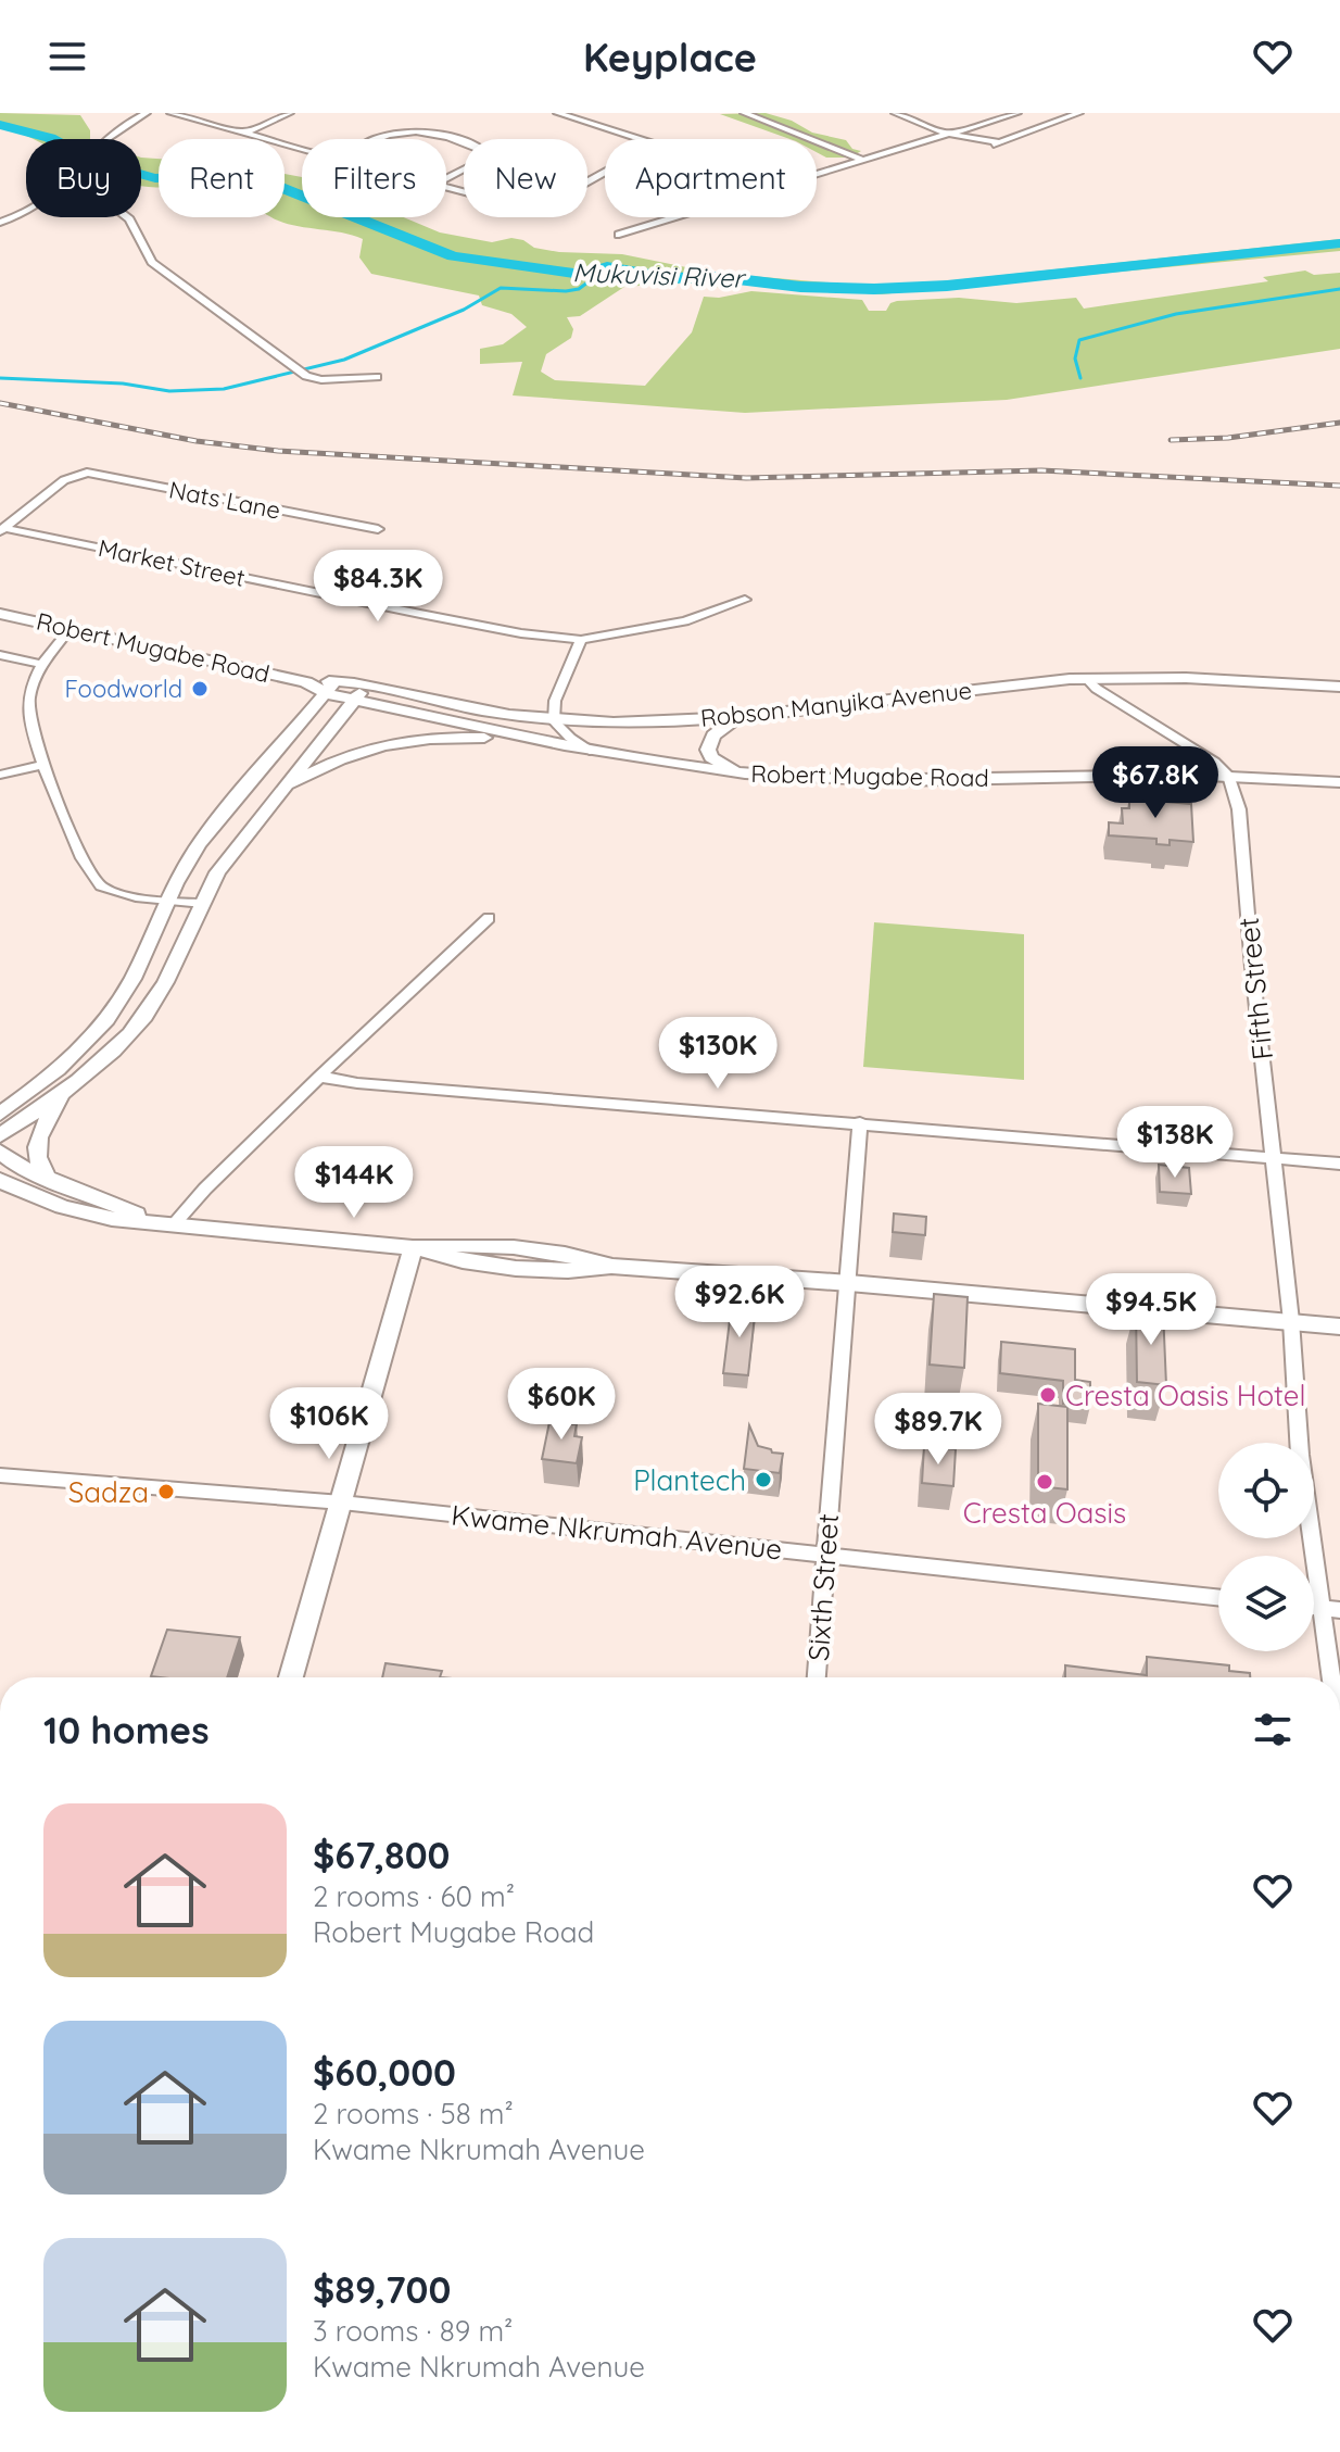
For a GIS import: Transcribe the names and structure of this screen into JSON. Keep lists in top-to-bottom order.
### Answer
{
  "streets": {
    "main road": ["Robert Mugabe Road", "Robson Manyika Avenue"],
    "street": [
      "Nats Lane",
      "Market Street",
      "Fifth Street",
      "Kwame Nkrumah Avenue",
      "Sixth Street"
    ]
  },
  "crossings": [
    ["Nats Lane", "Market Street"],
    ["Robert Mugabe Road", "Robson Manyika Avenue"],
    ["Robert Mugabe Road", "Fifth Street"],
    ["Kwame Nkrumah Avenue", "Sixth Street"]
  ],
  "water": ["Mukuvisi River"],
  "places": [
    "Foodworld",
    "Cresta Oasis Hotel",
    "Plantech",
    "Cresta Oasis",
    "Sadza"
  ],
  "page": {
    "header": "Keyplace",
    "chip": [
      "Buy",
      "Rent",
      "Filters",
      "New",
      "Apartment"
    ],
    "price": [
      "$84.3K",
      "$67.8K",
      "$130K",
      "$138K",
      "$144K",
      "$92.6K",
      "$94.5K",
      "$60K",
      "$106K",
      "$89.7K"
    ],
    "heading": "10 homes",
    "list": [
      {
        "name": "$67,800",
        "note": "2 rooms · 60 m² · Robert Mugabe Road"
      },
      {
        "name": "$60,000",
        "note": "2 rooms · 58 m² · Kwame Nkrumah Avenue"
      },
      {
        "name": "$89,700",
        "note": "3 rooms · 89 m² · Kwame Nkrumah Avenue"
      }
    ]
  }
}
